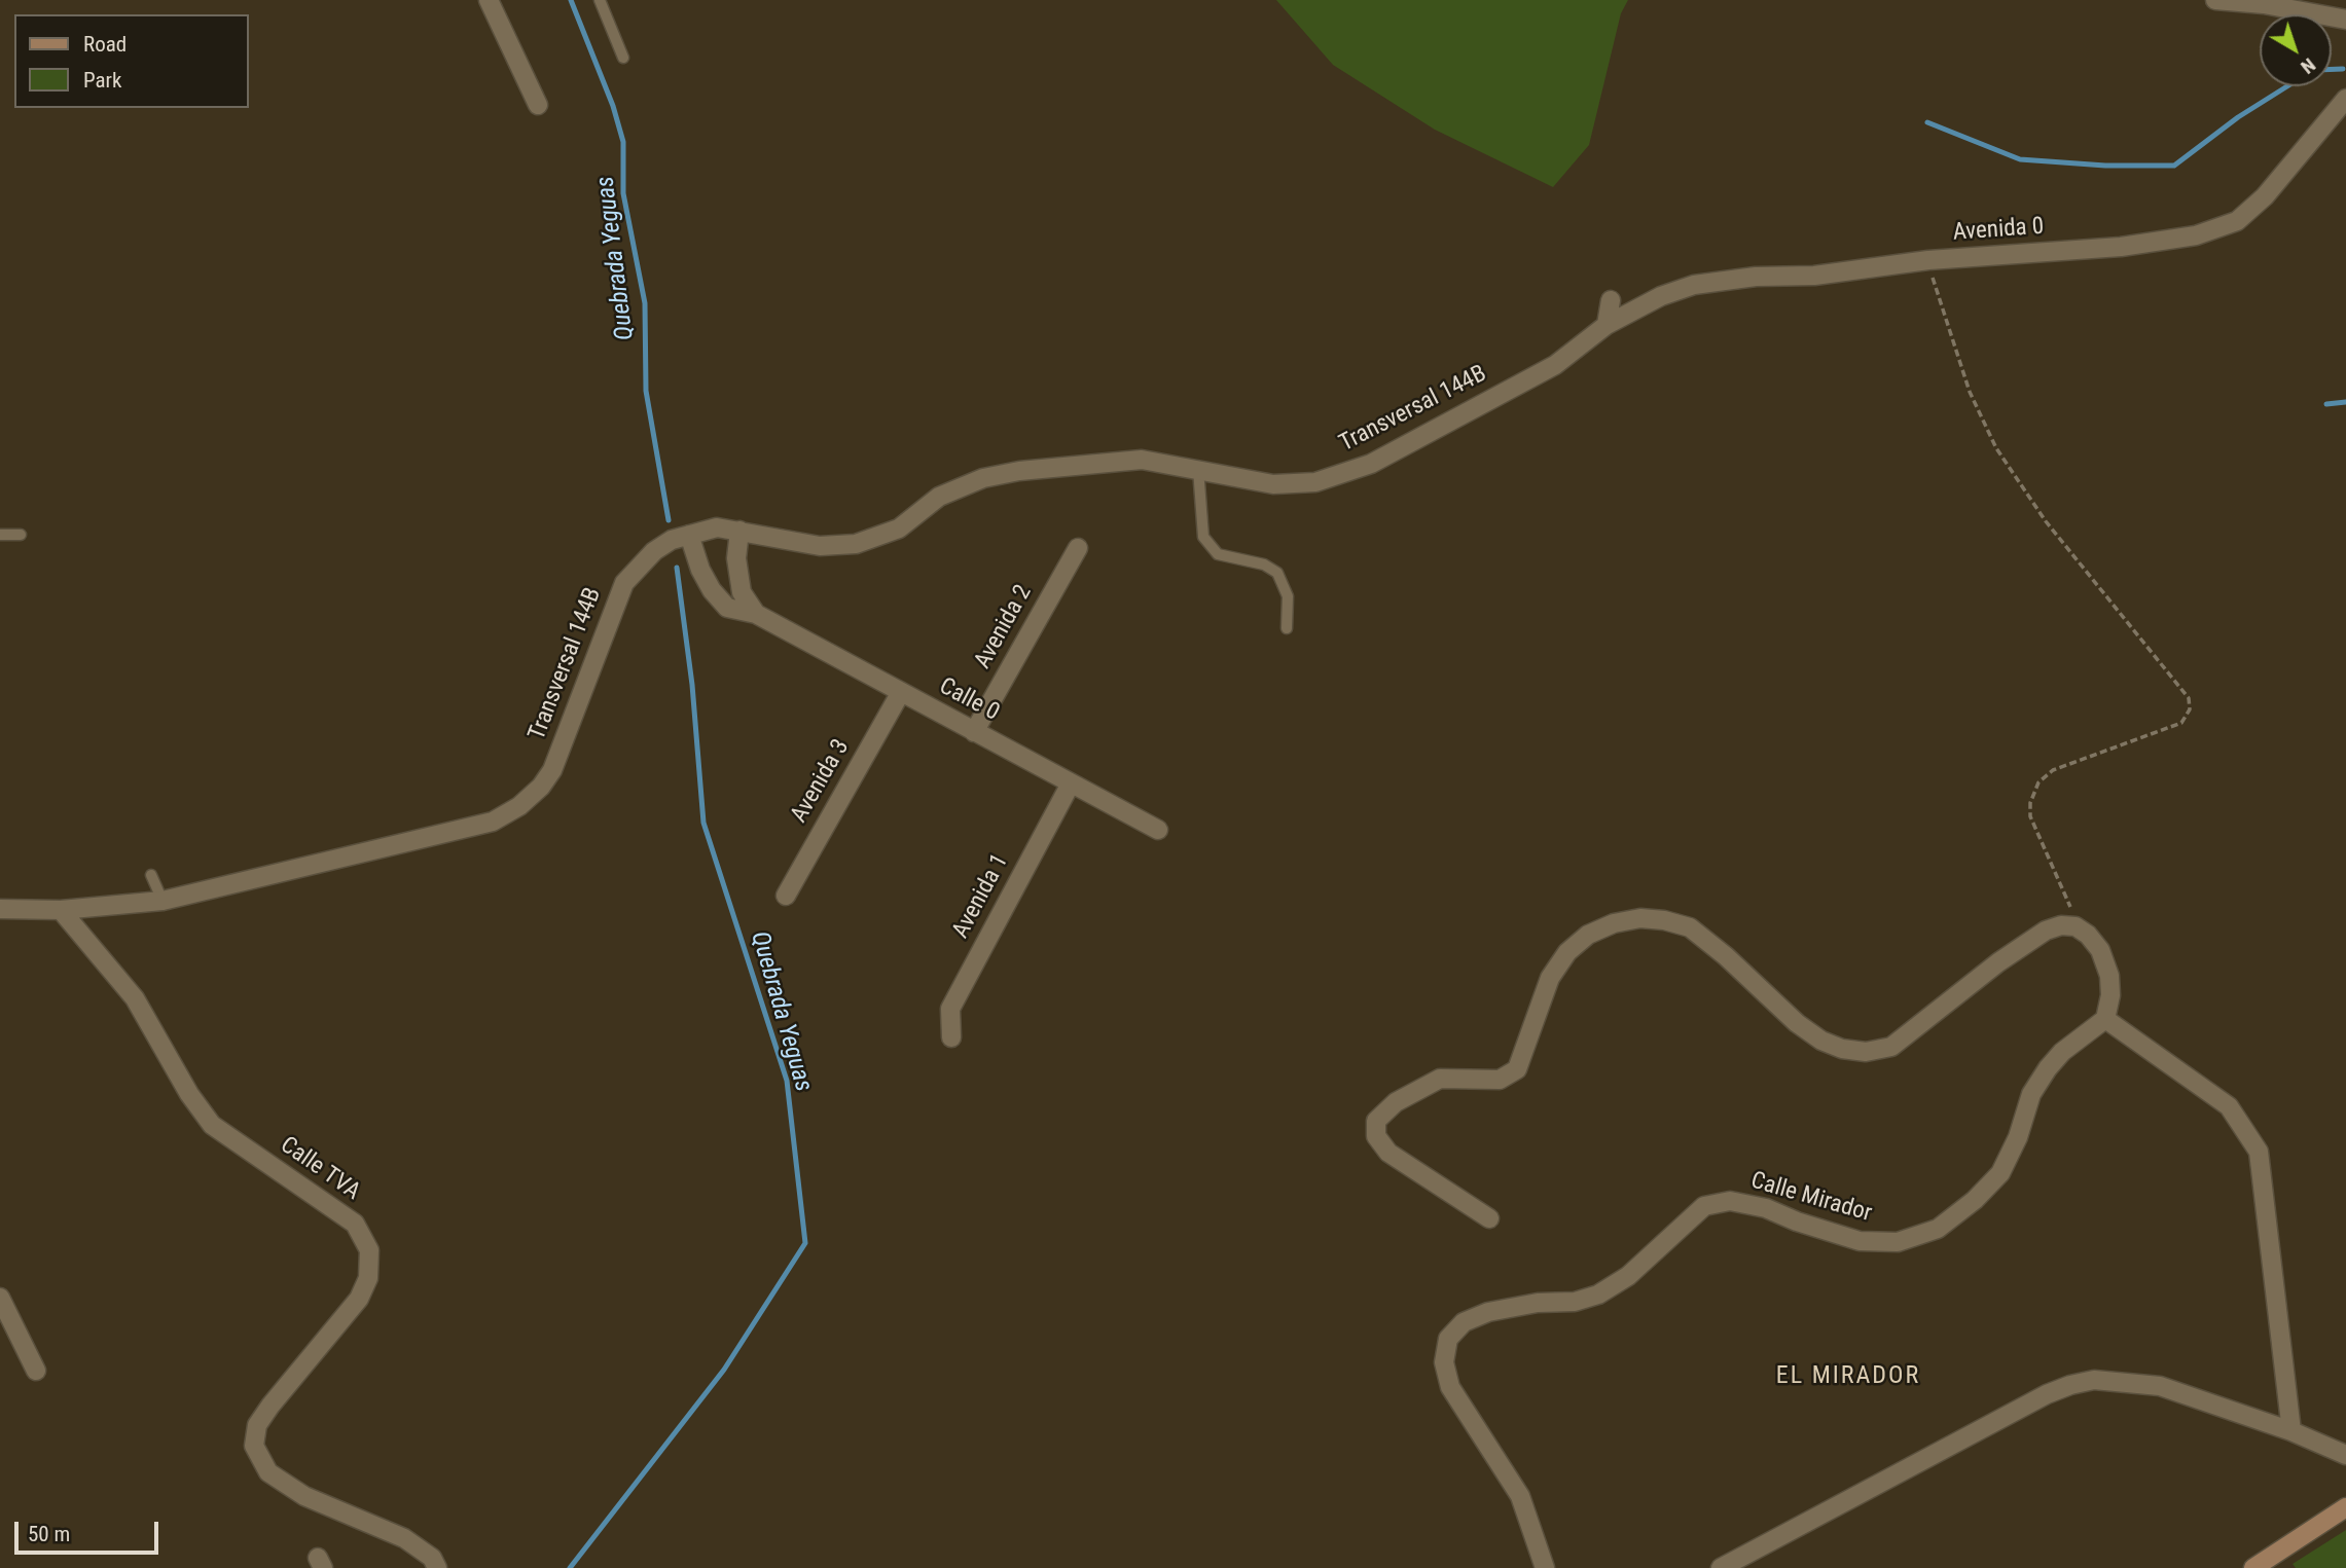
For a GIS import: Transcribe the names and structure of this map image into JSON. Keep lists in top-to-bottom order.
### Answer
{
  "streets": {
    "street": [
      "Avenida 0",
      "Transversal 144B",
      "Avenida 2",
      "Calle 0",
      "Avenida 3",
      "Avenida 1",
      "Calle TVA",
      "Calle Mirador"
    ]
  },
  "crossings": [
    ["Avenida 0", "Transversal 144B"],
    ["Transversal 144B", "Calle 0"],
    ["Transversal 144B", "Calle TVA"],
    ["Avenida 2", "Calle 0"],
    ["Calle 0", "Avenida 3"],
    ["Calle 0", "Avenida 1"]
  ],
  "districts": ["EL MIRADOR"],
  "water": ["Quebrada Yeguas"],
  "legend": ["Road", "Park"],
  "scale_bar": "50 m",
  "north": "bottom right"
}
